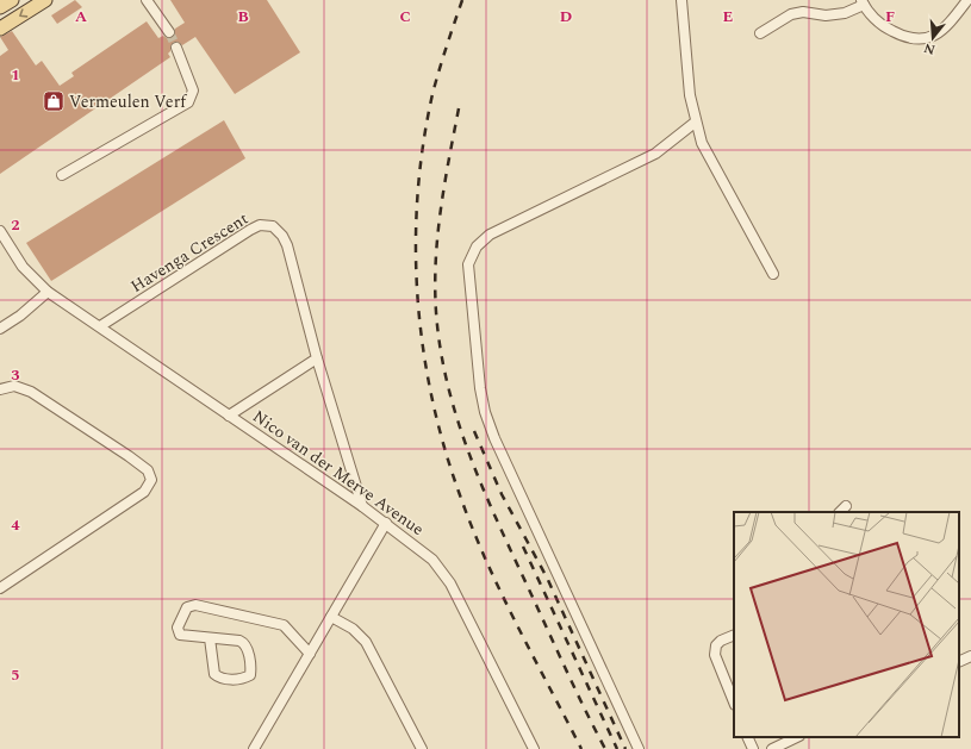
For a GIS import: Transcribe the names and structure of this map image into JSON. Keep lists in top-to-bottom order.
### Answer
{
  "streets": {
    "street": ["Havenga Crescent", "Nico van der Merve Avenue"]
  },
  "crossings": [
    ["Havenga Crescent", "Nico van der Merve Avenue"]
  ],
  "places": {
    "shop": ["Vermeulen Verf"]
  },
  "north": "bottom",
  "grid": {
    "columns": [
      "A",
      "B",
      "C",
      "D",
      "E",
      "F"
    ],
    "rows": [
      "1",
      "2",
      "3",
      "4",
      "5"
    ]
  }
}
